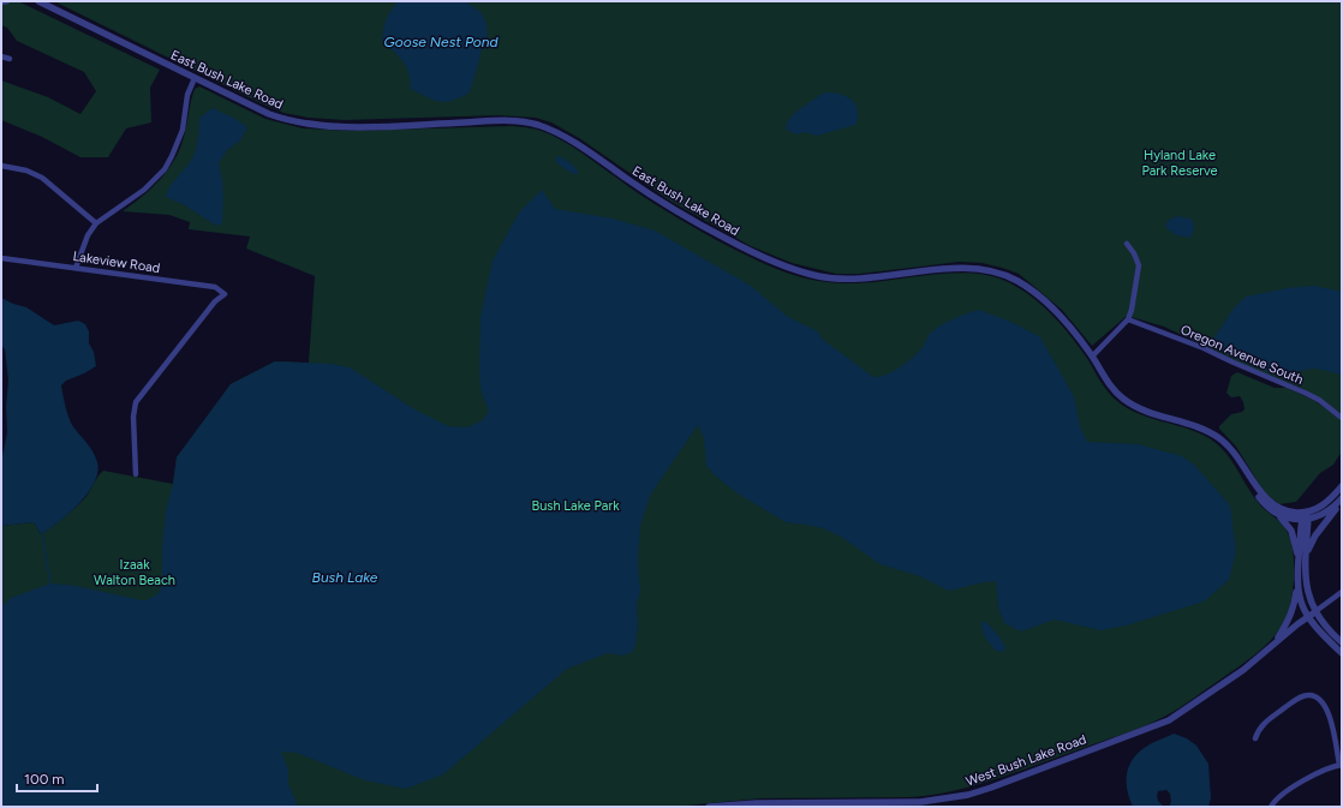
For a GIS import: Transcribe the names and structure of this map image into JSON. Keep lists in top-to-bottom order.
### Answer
{
  "streets": {
    "street": [
      "East Bush Lake Road",
      "Lakeview Road",
      "Oregon Avenue South",
      "West Bush Lake Road"
    ]
  },
  "water": ["Goose Nest Pond", "Bush Lake"],
  "parks": ["Hyland Lake Park Reserve", "Bush Lake Park", "Izaak Walton Beach"],
  "scale_bar": "100 m"
}
